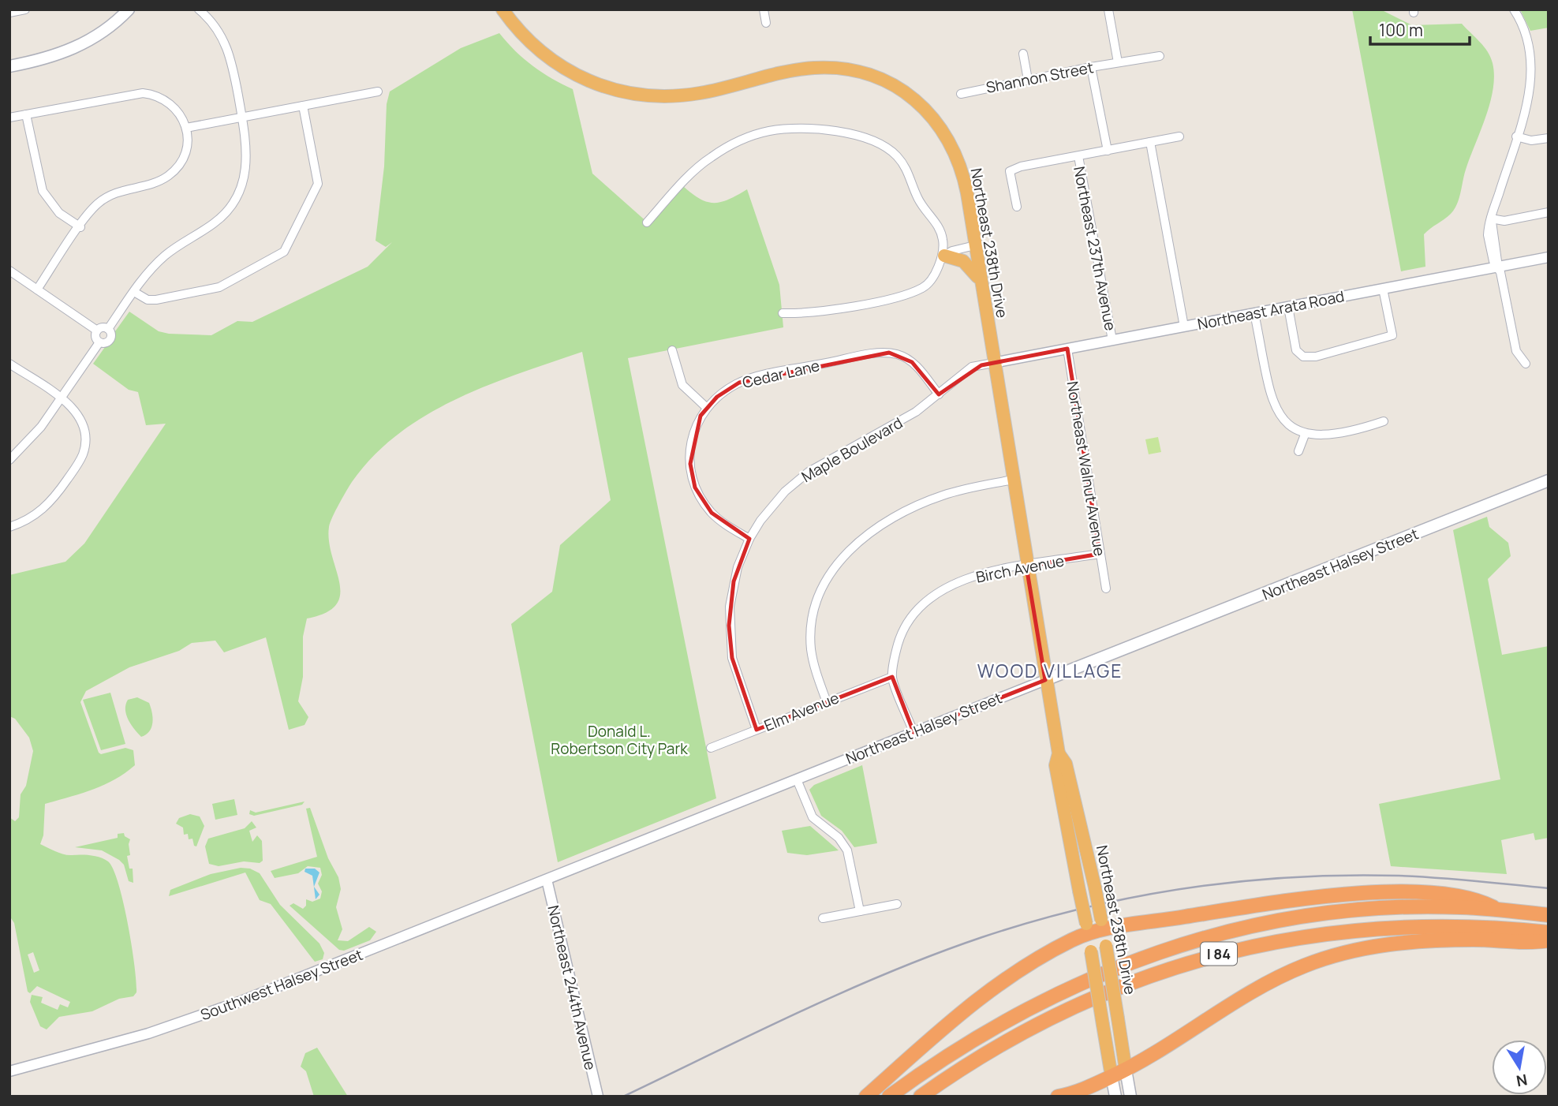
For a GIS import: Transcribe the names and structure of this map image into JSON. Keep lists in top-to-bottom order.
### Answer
{
  "streets": {
    "highway": ["Northeast 238th Drive", "I 84"],
    "main road": ["Northeast Halsey Street"],
    "street": [
      "Shannon Street",
      "Northeast 237th Avenue",
      "Northeast Arata Road",
      "Cedar Lane",
      "Maple Boulevard",
      "Northeast Walnut Avenue",
      "Birch Avenue",
      "Elm Avenue",
      "Southwest Halsey Street",
      "Northeast 244th Avenue"
    ]
  },
  "crossings": [
    ["Northeast 238th Drive", "Northeast Arata Road"],
    ["Northeast 238th Drive", "Maple Boulevard"],
    ["Northeast 238th Drive", "Northeast Halsey Street"],
    ["Northeast 238th Drive", "Birch Avenue"],
    ["Northeast 237th Avenue", "Northeast Arata Road"],
    ["Northeast Arata Road", "Maple Boulevard"],
    ["Northeast Arata Road", "Northeast Walnut Avenue"],
    ["Cedar Lane", "Maple Boulevard"],
    ["Maple Boulevard", "Elm Avenue"],
    ["Northeast Walnut Avenue", "Birch Avenue"],
    ["Northeast Halsey Street", "Southwest Halsey Street"],
    ["Northeast Halsey Street", "Northeast 244th Avenue"],
    ["Birch Avenue", "Elm Avenue"],
    ["Southwest Halsey Street", "Northeast 244th Avenue"]
  ],
  "districts": ["WOOD VILLAGE"],
  "parks": ["Donald L. Robertson City Park"],
  "scale_bar": "100 m",
  "north": "bottom"
}
